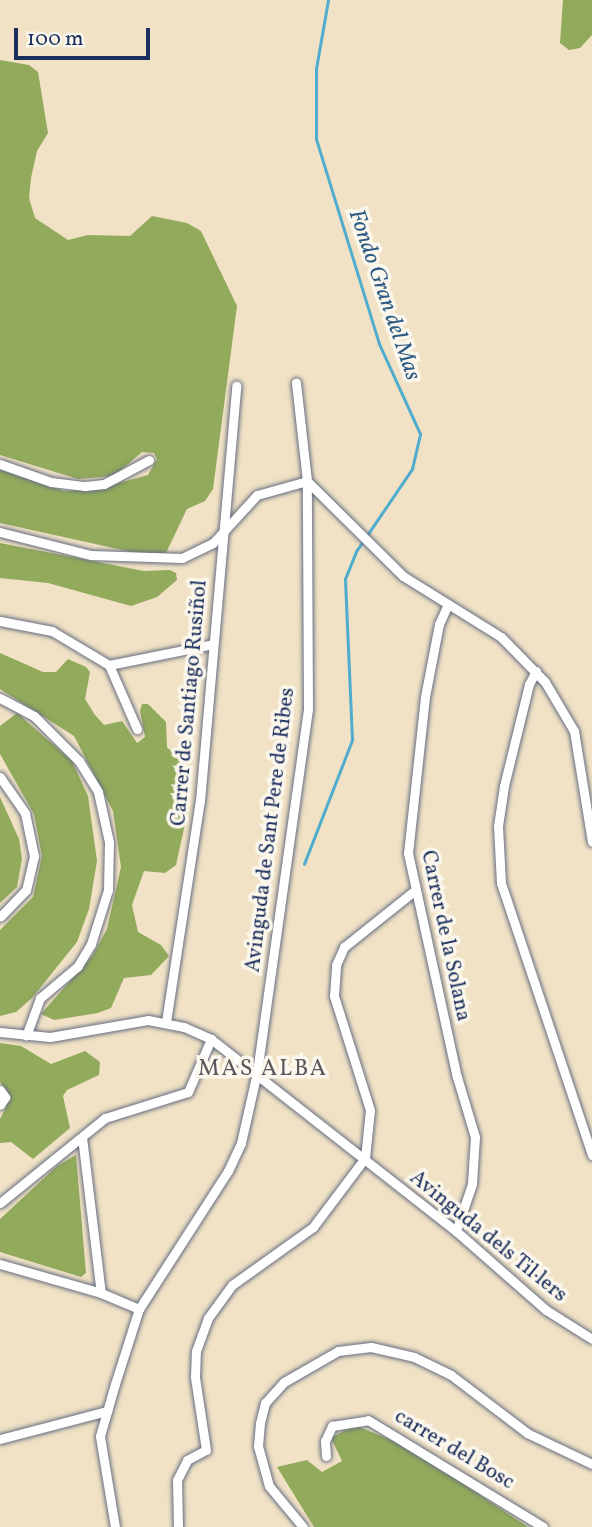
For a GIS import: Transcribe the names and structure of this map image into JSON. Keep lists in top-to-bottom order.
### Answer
{
  "streets": {
    "street": [
      "Carrer de Santiago Rusiñol",
      "Avinguda de Sant Pere de Ribes",
      "Carrer de la Solana",
      "Avinguda dels Til·lers",
      "carrer del Bosc"
    ]
  },
  "crossings": [
    ["Carrer de Santiago Rusiñol", "Avinguda dels Til·lers"],
    ["Avinguda de Sant Pere de Ribes", "Avinguda dels Til·lers"],
    ["Carrer de la Solana", "Avinguda dels Til·lers"]
  ],
  "districts": ["MAS ALBA"],
  "water": ["Fondo Gran del Mas"],
  "scale_bar": "100 m"
}
